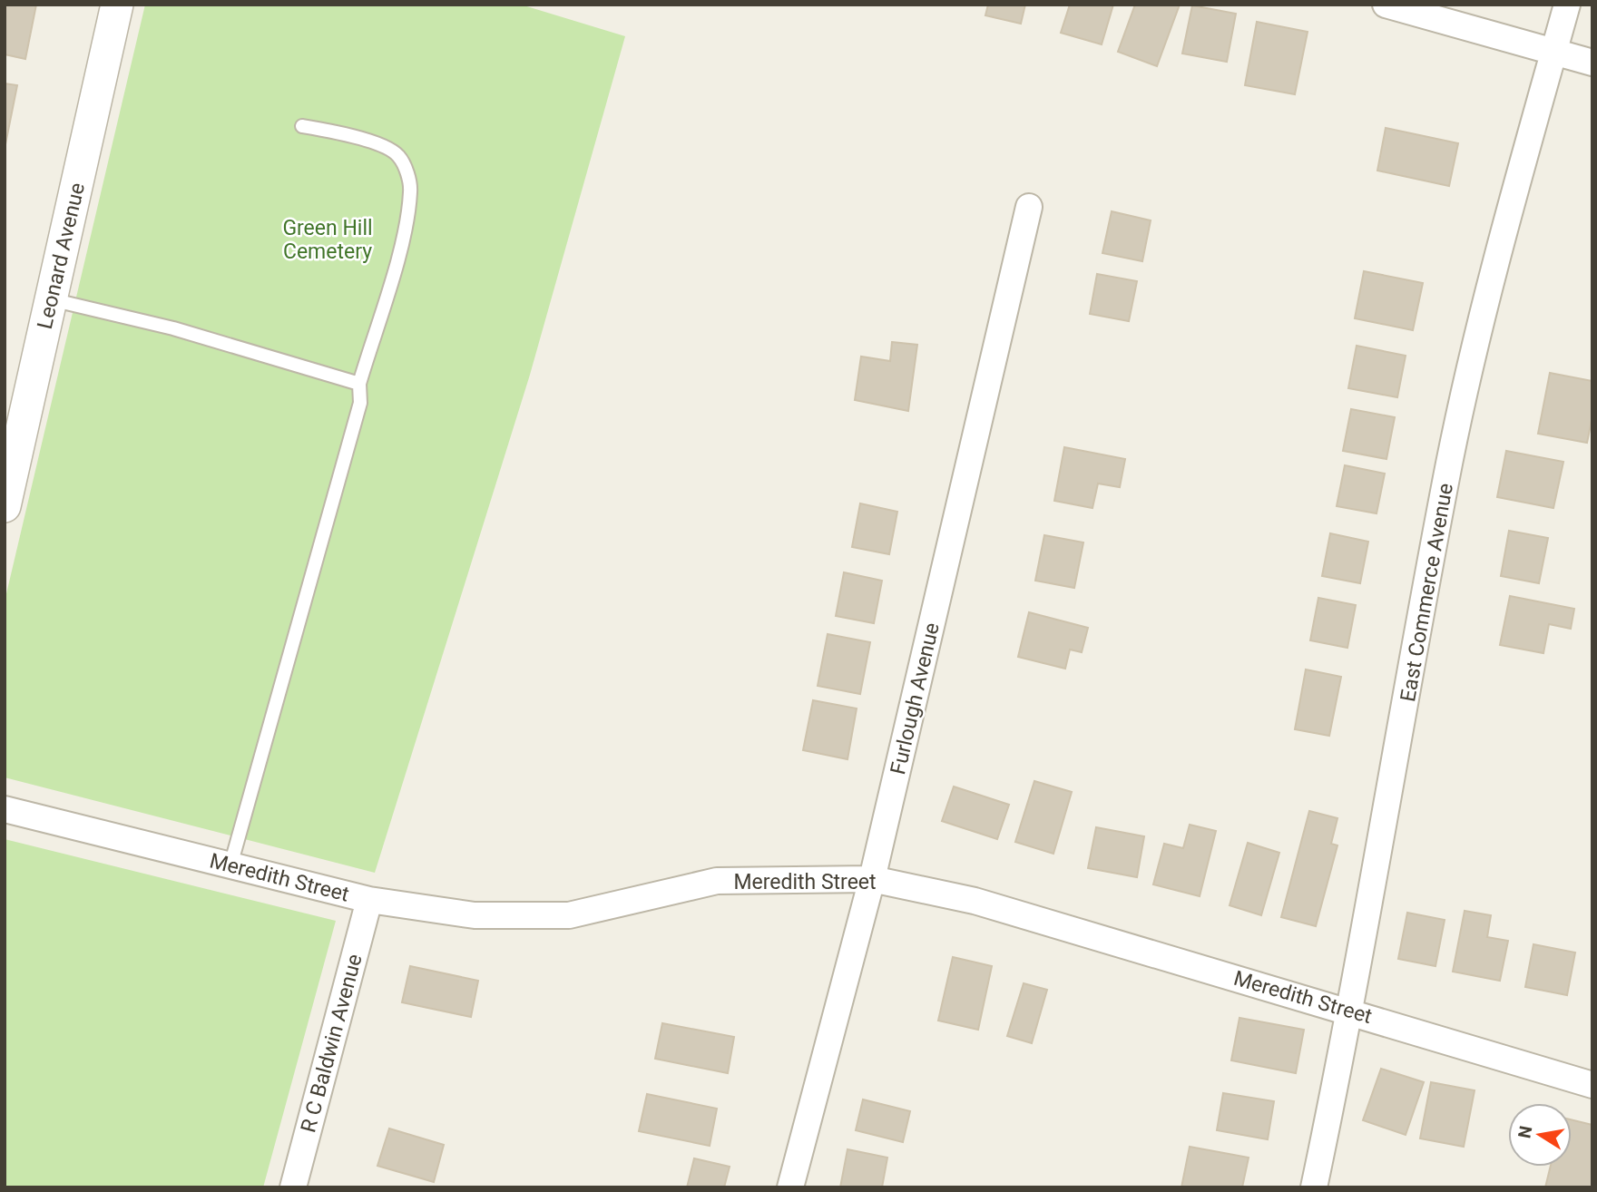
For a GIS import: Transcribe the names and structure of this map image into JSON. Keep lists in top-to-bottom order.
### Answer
{
  "streets": {
    "street": [
      "Leonard Avenue",
      "East Commerce Avenue",
      "Furlough Avenue",
      "Meredith Street",
      "R C Baldwin Avenue"
    ]
  },
  "crossings": [
    ["East Commerce Avenue", "Meredith Street"],
    ["Furlough Avenue", "Meredith Street"],
    ["Meredith Street", "R C Baldwin Avenue"]
  ],
  "parks": ["Green Hill Cemetery"],
  "north": "left"
}
